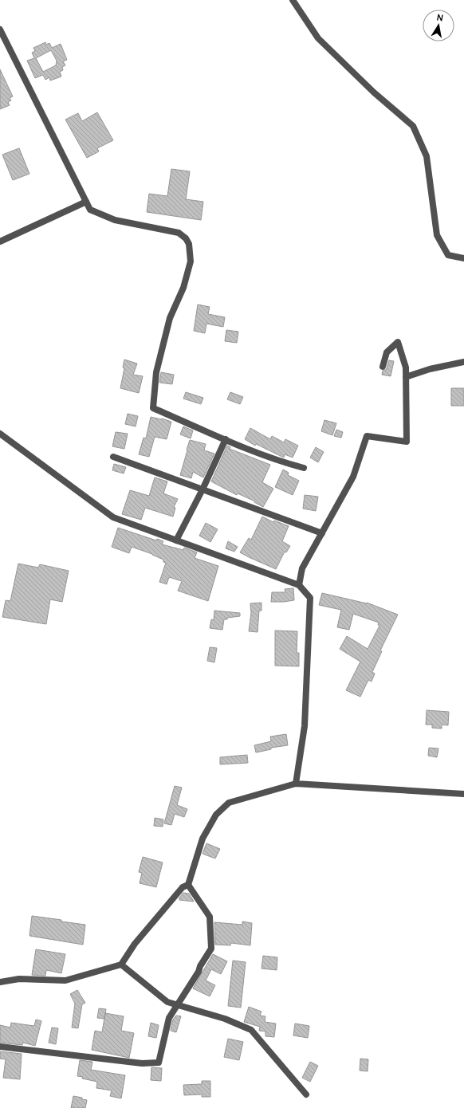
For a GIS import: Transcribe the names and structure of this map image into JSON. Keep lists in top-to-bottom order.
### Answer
{
  "north": "top"
}
